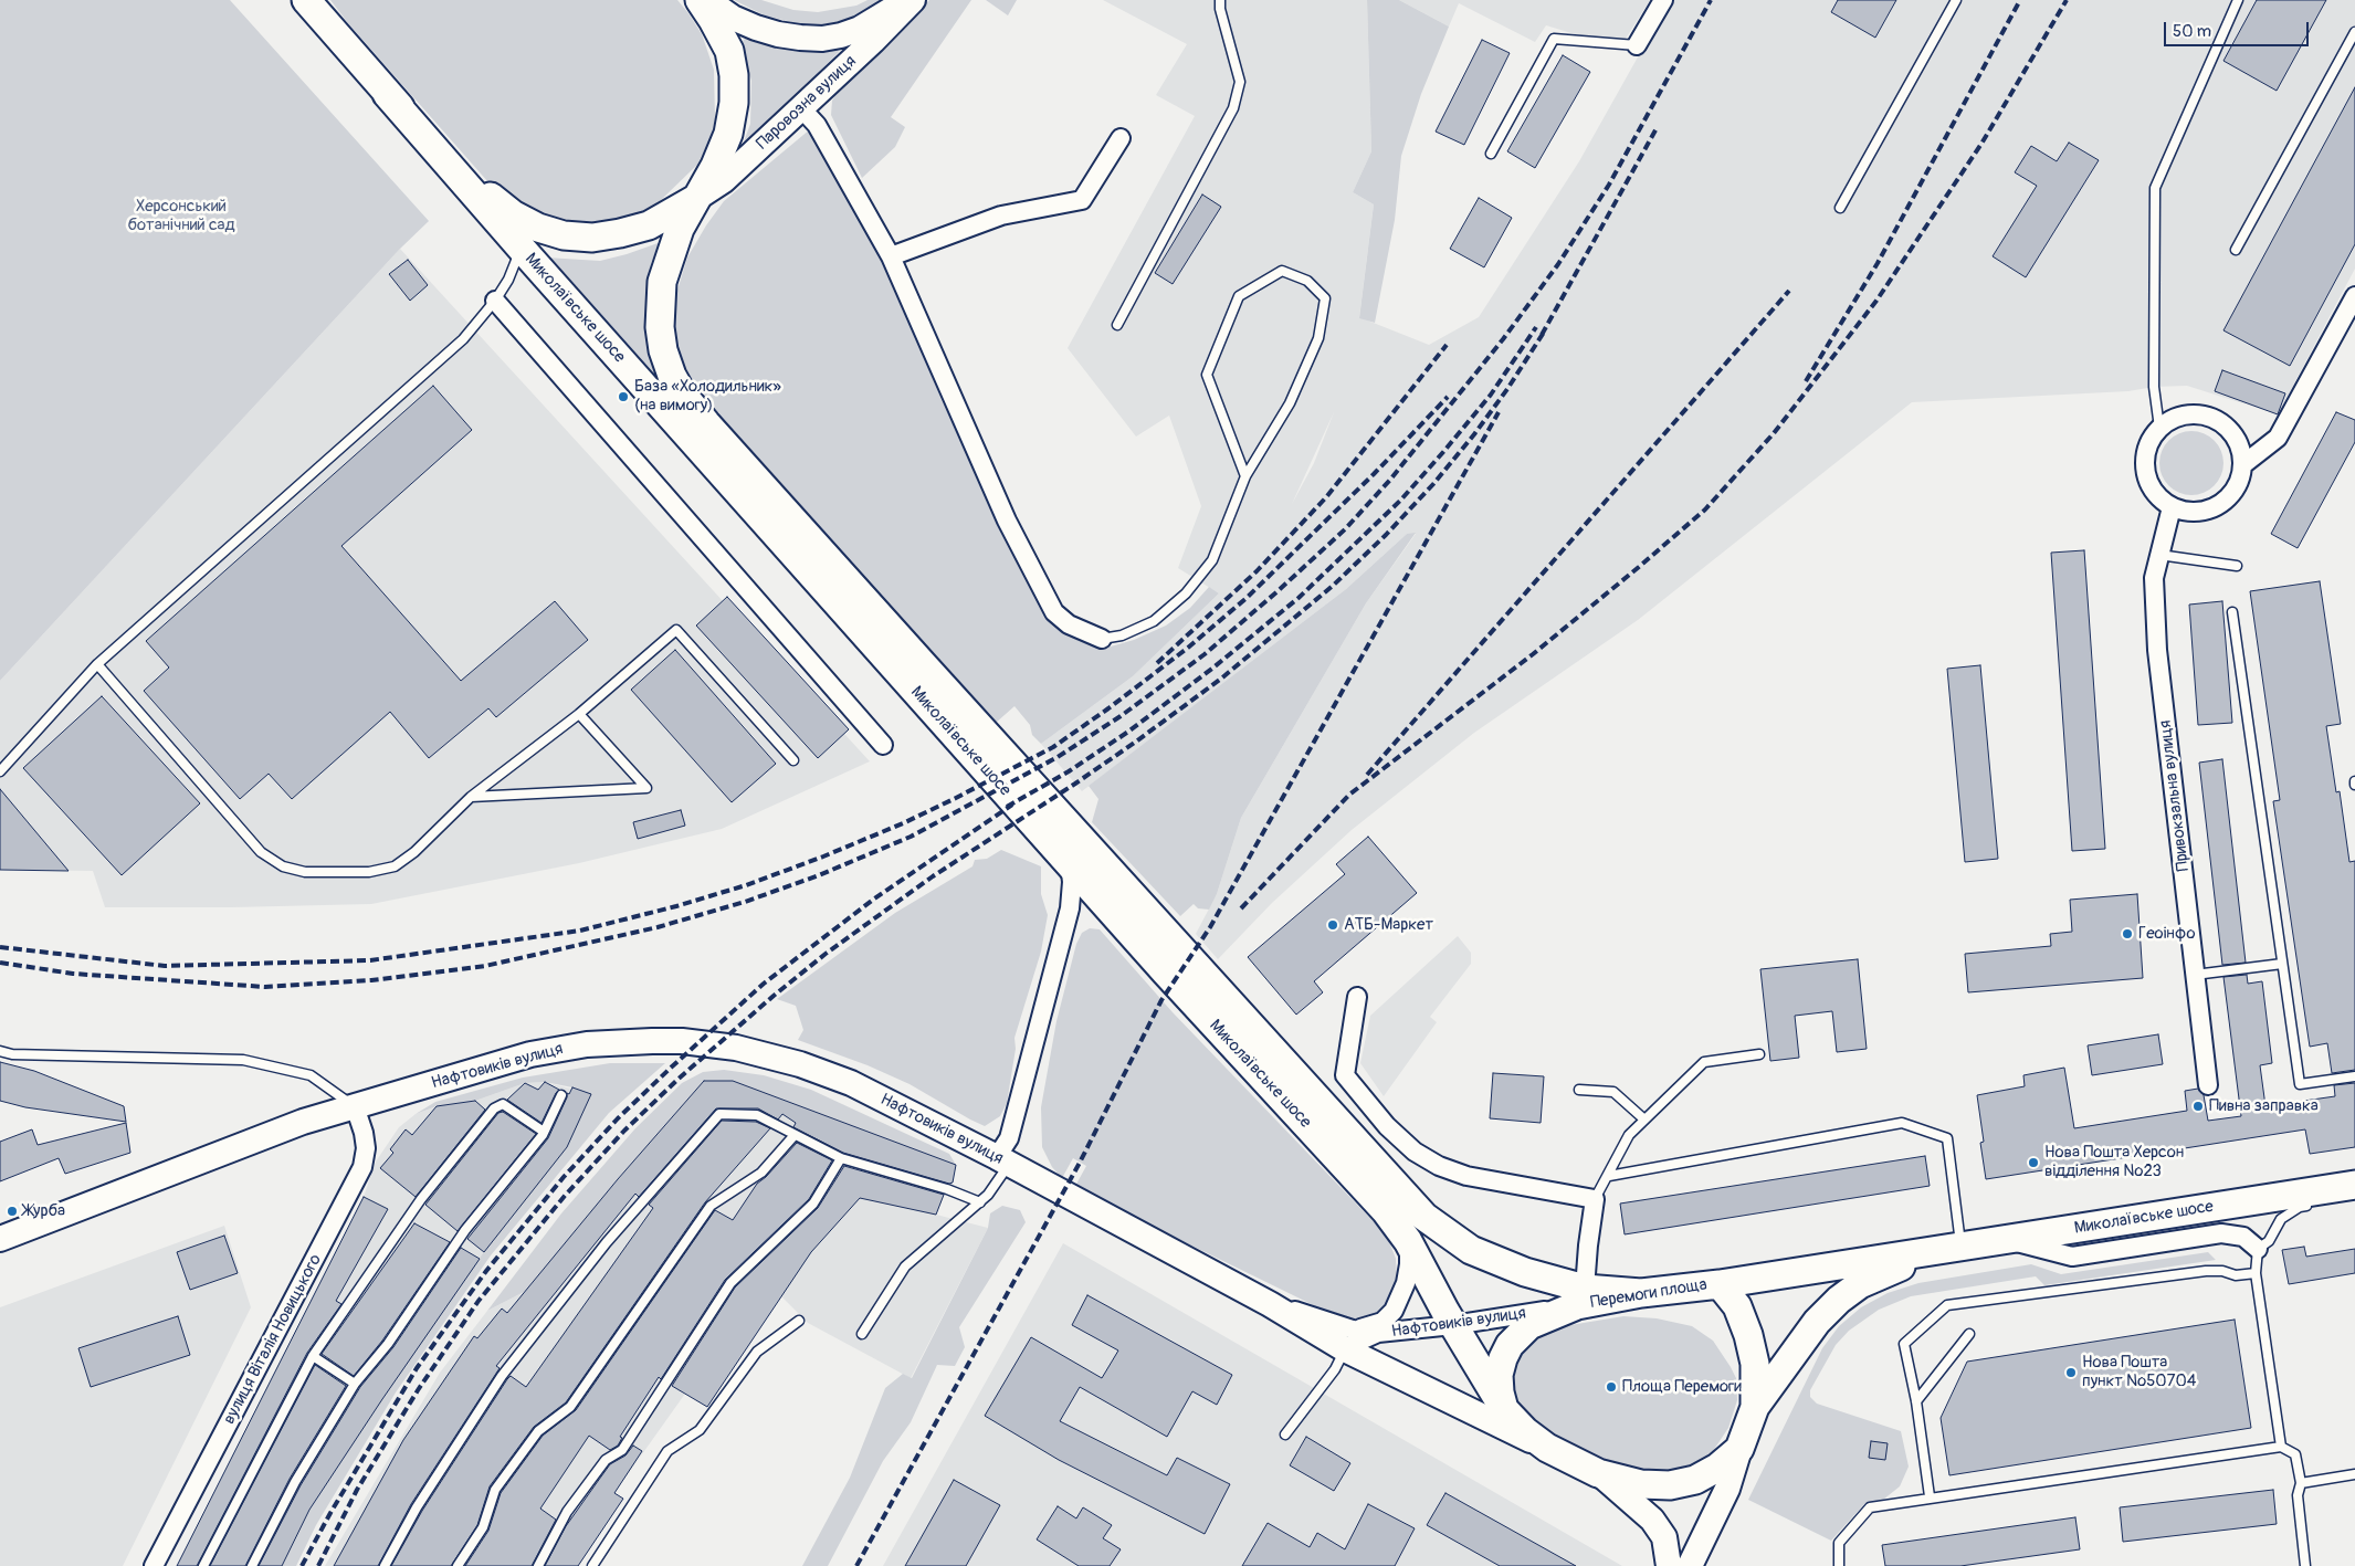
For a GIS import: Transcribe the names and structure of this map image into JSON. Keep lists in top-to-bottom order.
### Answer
{
  "streets": {
    "main road": ["Миколаївське шосе", "Перемоги площа"],
    "street": [
      "Паровозна вулиця",
      "Привокзальна вулиця",
      "Нафтовиків вулиця",
      "вулиця Віталія Новицького"
    ]
  },
  "crossings": [
    ["Паровозна вулиця", "Миколаївське шосе"],
    ["Миколаївське шосе", "Нафтовиків вулиця"],
    ["Миколаївське шосе", "Перемоги площа"],
    ["Нафтовиків вулиця", "Перемоги площа"],
    ["Нафтовиків вулиця", "вулиця Віталія Новицького"]
  ],
  "parks": ["Херсонський ботанічний сад"],
  "places": [
    "База «Холодильник» (на вимогу)",
    "АТБ-Маркет",
    "Геоінфо",
    "Пивна заправка",
    "Нова Пошта Херсон відділення №23",
    "Журба",
    "Нова Пошта пункт №50704",
    "Площа Перемоги"
  ],
  "scale_bar": "50 m"
}
